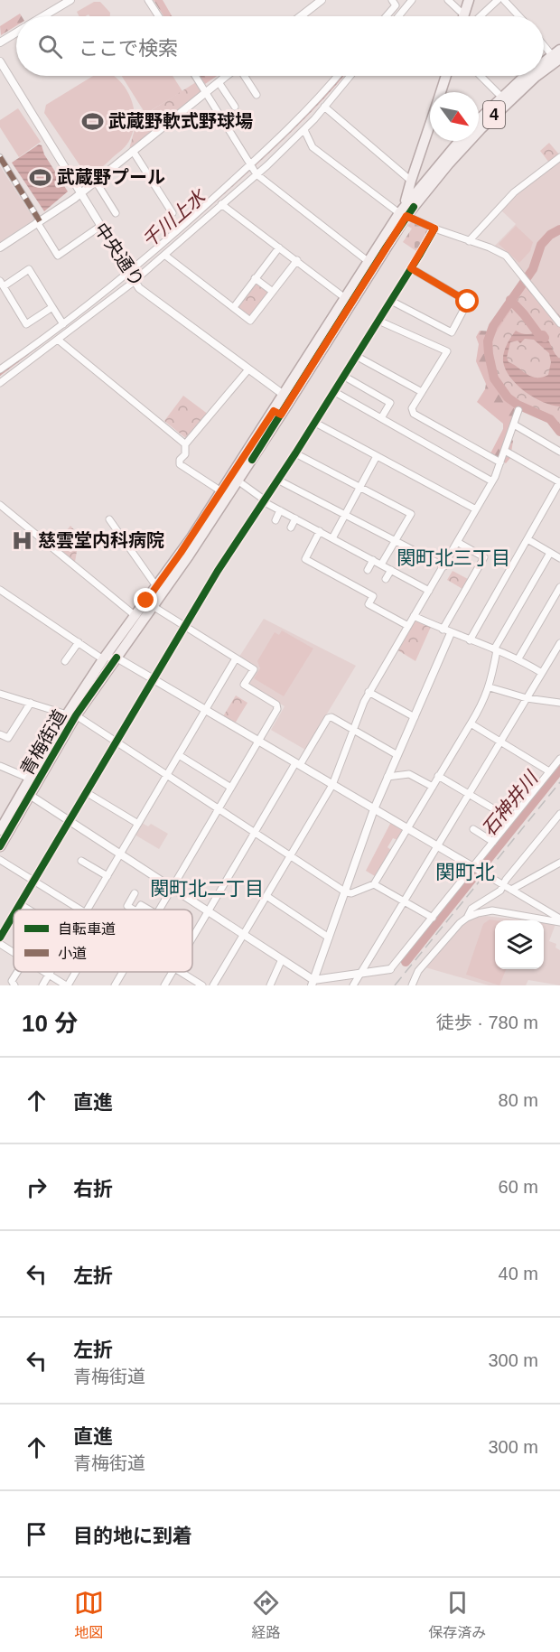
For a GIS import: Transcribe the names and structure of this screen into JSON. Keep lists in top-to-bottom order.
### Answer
{
  "streets": {
    "main road": ["4", "青梅街道"],
    "street": ["中央通り"]
  },
  "crossings": [
    ["4", "青梅街道"],
    ["中央通り", "青梅街道"]
  ],
  "districts": ["関町北三丁目", "関町北", "関町北二丁目"],
  "water": ["千川上水", "石神井川"],
  "places": {
    "sports": ["武蔵野軟式野球場", "武蔵野プール"],
    "hospital": ["慈雲堂内科病院"]
  },
  "legend": ["自転車道", "小道"],
  "north": "bottom right",
  "page": {
    "search": "ここで検索",
    "heading": ["10 分", "徒歩 · 780 m"],
    "list": [
      ["直進", "80 m"],
      ["右折", "60 m"],
      ["左折", "40 m"],
      ["左折", "青梅街道", "300 m"],
      ["直進", "青梅街道", "300 m"],
      "目的地に到着"
    ],
    "nav": ["地図", "経路", "保存済み"]
  }
}
